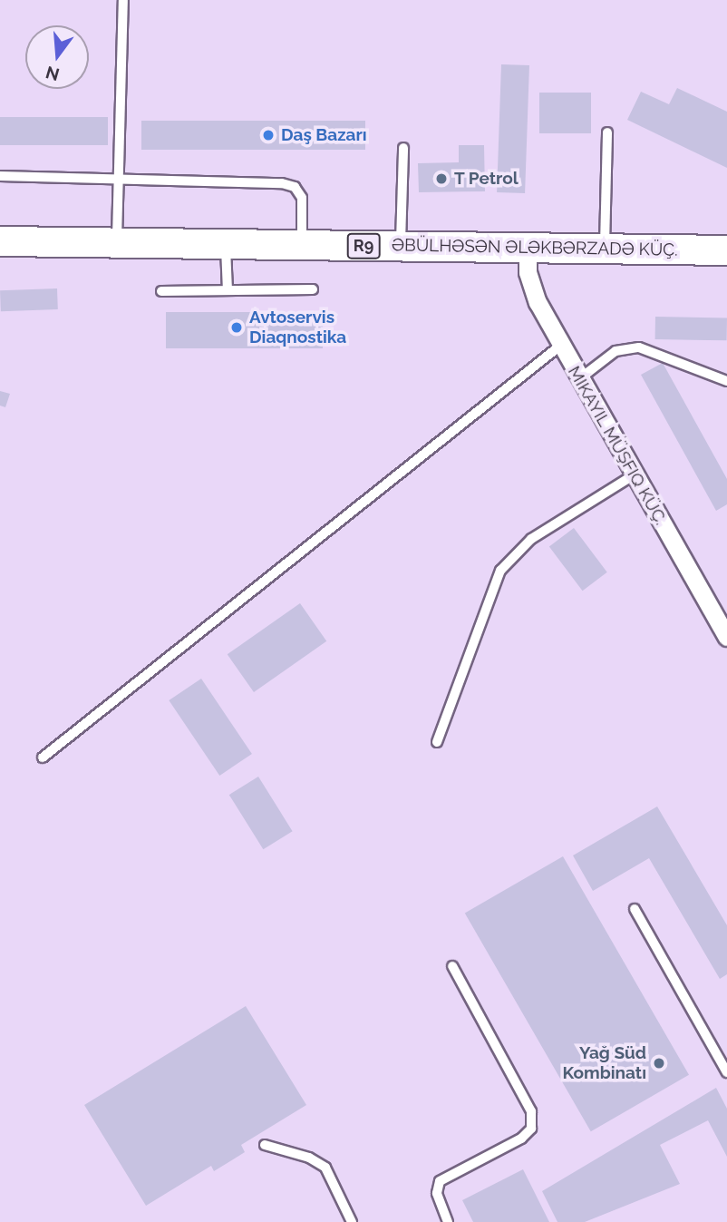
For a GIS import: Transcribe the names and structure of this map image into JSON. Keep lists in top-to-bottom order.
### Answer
{
  "streets": {
    "main road": ["R9", "ƏBÜLHƏSƏN ƏLƏKBƏRZADƏ KÜÇ."]
  },
  "places": [
    "Daş Bazarı",
    "T Petrol",
    "Avtoservis Diaqnostika",
    "Yağ Süd Kombinatı"
  ],
  "north": "bottom"
}
